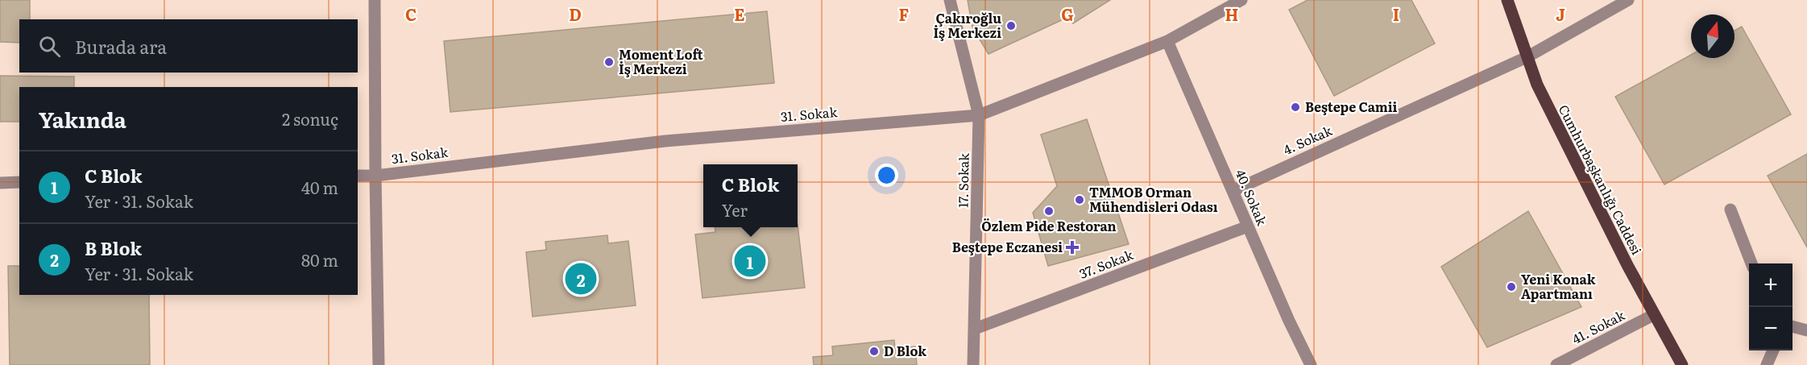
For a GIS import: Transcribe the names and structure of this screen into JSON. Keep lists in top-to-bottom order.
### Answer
{
  "streets": {
    "main road": ["Cumhurbaşkanlığı Caddesi"],
    "street": [
      "31. Sokak",
      "4. Sokak",
      "17. Sokak",
      "40. Sokak",
      "37. Sokak",
      "41. Sokak"
    ]
  },
  "crossings": [
    ["31. Sokak", "17. Sokak"],
    ["31. Sokak", "40. Sokak"],
    ["4. Sokak", "Cumhurbaşkanlığı Caddesi"],
    ["4. Sokak", "40. Sokak"],
    ["Cumhurbaşkanlığı Caddesi", "41. Sokak"],
    ["17. Sokak", "37. Sokak"],
    ["40. Sokak", "37. Sokak"]
  ],
  "places": {
    "other": [
      "Çakıroğlu İş Merkezi",
      "Moment Loft İş Merkezi",
      "Beştepe Camii",
      "TMMOB Orman Mühendisleri Odası",
      "Özlem Pide Restoran",
      "Yeni Konak Apartmanı",
      "D Blok"
    ],
    "health": ["Beştepe Eczanesi"]
  },
  "north": "top",
  "page": {
    "search": "Burada ara",
    "heading": ["Yakında", "2 sonuç"],
    "list": [
      {
        "mark": "1",
        "name": "C Blok",
        "note": "Yer · 31. Sokak",
        "value": "40 m"
      },
      {
        "mark": "2",
        "name": "B Blok",
        "note": "Yer · 31. Sokak",
        "value": "80 m"
      }
    ],
    "popup": ["C Blok", "Yer"],
    "pins": ["1", "2"],
    "map_buttons": ["+", "−"]
  },
  "grid": {
    "columns": [
      "C",
      "D",
      "E",
      "F",
      "G",
      "H",
      "I",
      "J"
    ]
  }
}
